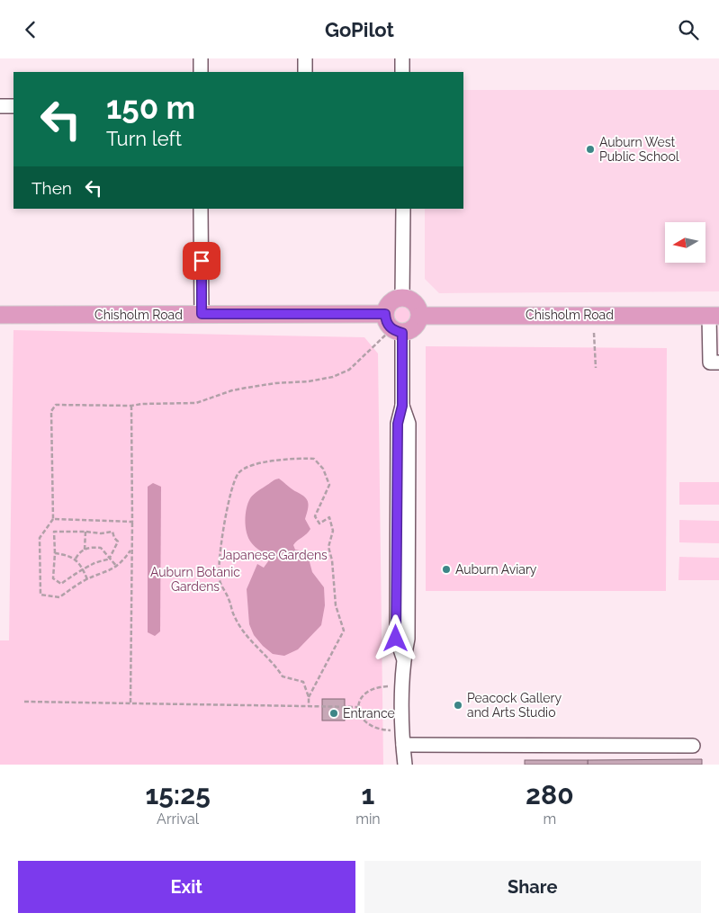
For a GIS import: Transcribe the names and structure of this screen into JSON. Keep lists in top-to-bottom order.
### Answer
{
  "streets": {
    "main road": ["Chisholm Road"]
  },
  "parks": ["Japanese Gardens", "Auburn Botanic Gardens"],
  "places": [
    "Auburn West Public School",
    "Auburn Aviary",
    "Peacock Gallery and Arts Studio",
    "Entrance"
  ],
  "north": "left",
  "page": {
    "header": "GoPilot",
    "turn": ["150 m", "Turn left"],
    "then": "Then",
    "eta": [
      "15:25",
      "Arrival",
      "1",
      "min",
      "280",
      "m"
    ],
    "buttons": ["Exit", "Share"]
  }
}
